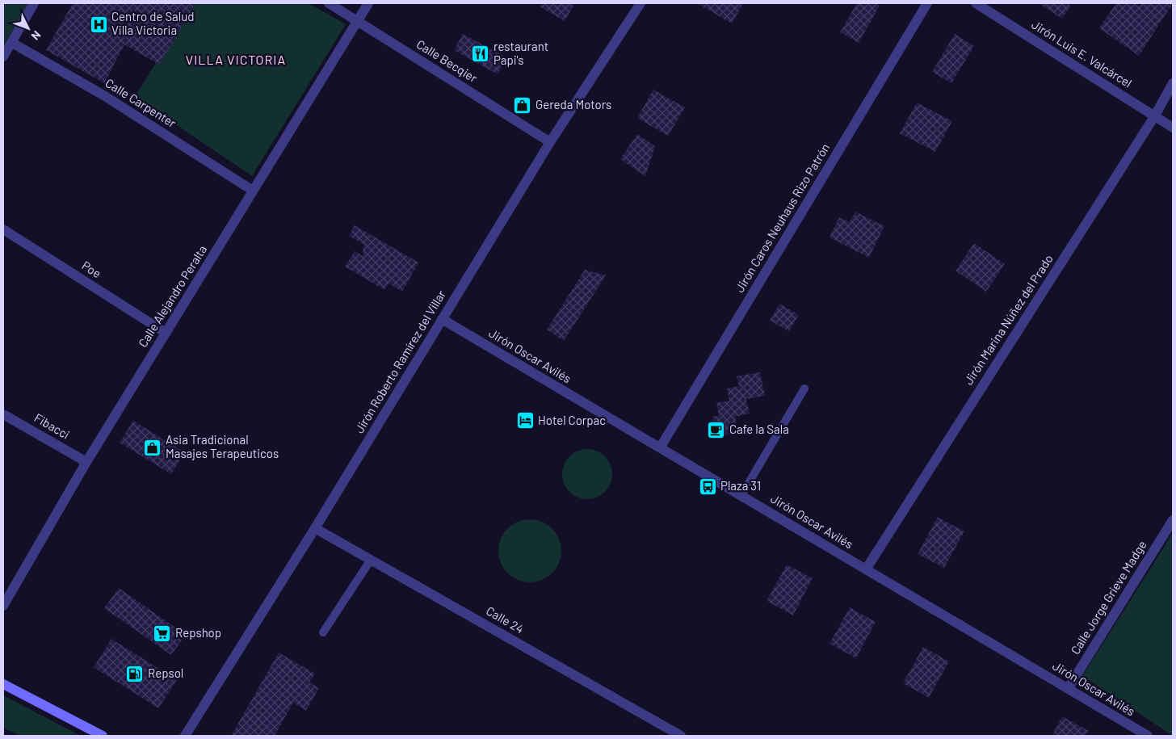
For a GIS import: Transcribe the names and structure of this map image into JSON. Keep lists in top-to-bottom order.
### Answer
{
  "streets": {
    "street": [
      "Jirón Luis E. Valcárcel",
      "Calle Becqier",
      "Calle Carpenter",
      "Jirón Caros Neuhaus Rizo Patrón",
      "Poe",
      "Calle Alejandro Peralta",
      "Jirón Marina Núñez del Prado",
      "Jirón Oscar Avilés",
      "Jirón Roberto Ramírez del Villar",
      "Fibacci",
      "Calle Jorge Grieve Madge",
      "Calle 24"
    ]
  },
  "crossings": [
    ["Jirón Luis E. Valcárcel", "Jirón Marina Núñez del Prado"],
    ["Calle Becqier", "Calle Alejandro Peralta"],
    ["Calle Becqier", "Jirón Roberto Ramírez del Villar"],
    ["Calle Carpenter", "Calle Alejandro Peralta"],
    ["Jirón Caros Neuhaus Rizo Patrón", "Jirón Oscar Avilés"],
    ["Poe", "Calle Alejandro Peralta"],
    ["Calle Alejandro Peralta", "Fibacci"],
    ["Jirón Marina Núñez del Prado", "Jirón Oscar Avilés"],
    ["Jirón Oscar Avilés", "Jirón Roberto Ramírez del Villar"],
    ["Jirón Oscar Avilés", "Calle Jorge Grieve Madge"],
    ["Jirón Roberto Ramírez del Villar", "Calle 24"]
  ],
  "districts": ["VILLA VICTORIA"],
  "places": {
    "hospital": ["Centro de Salud Villa Victoria"],
    "restaurant": ["restaurant Papi's"],
    "shop": ["Gereda Motors", "Asia Tradicional Masajes Terapeuticos"],
    "hotel": ["Hotel Corpac"],
    "cafe": ["Cafe la Sala"],
    "bus stop": ["Plaza 31"],
    "supermarket": ["Repshop"],
    "fuel station": ["Repsol"]
  },
  "north": "bottom right"
}
